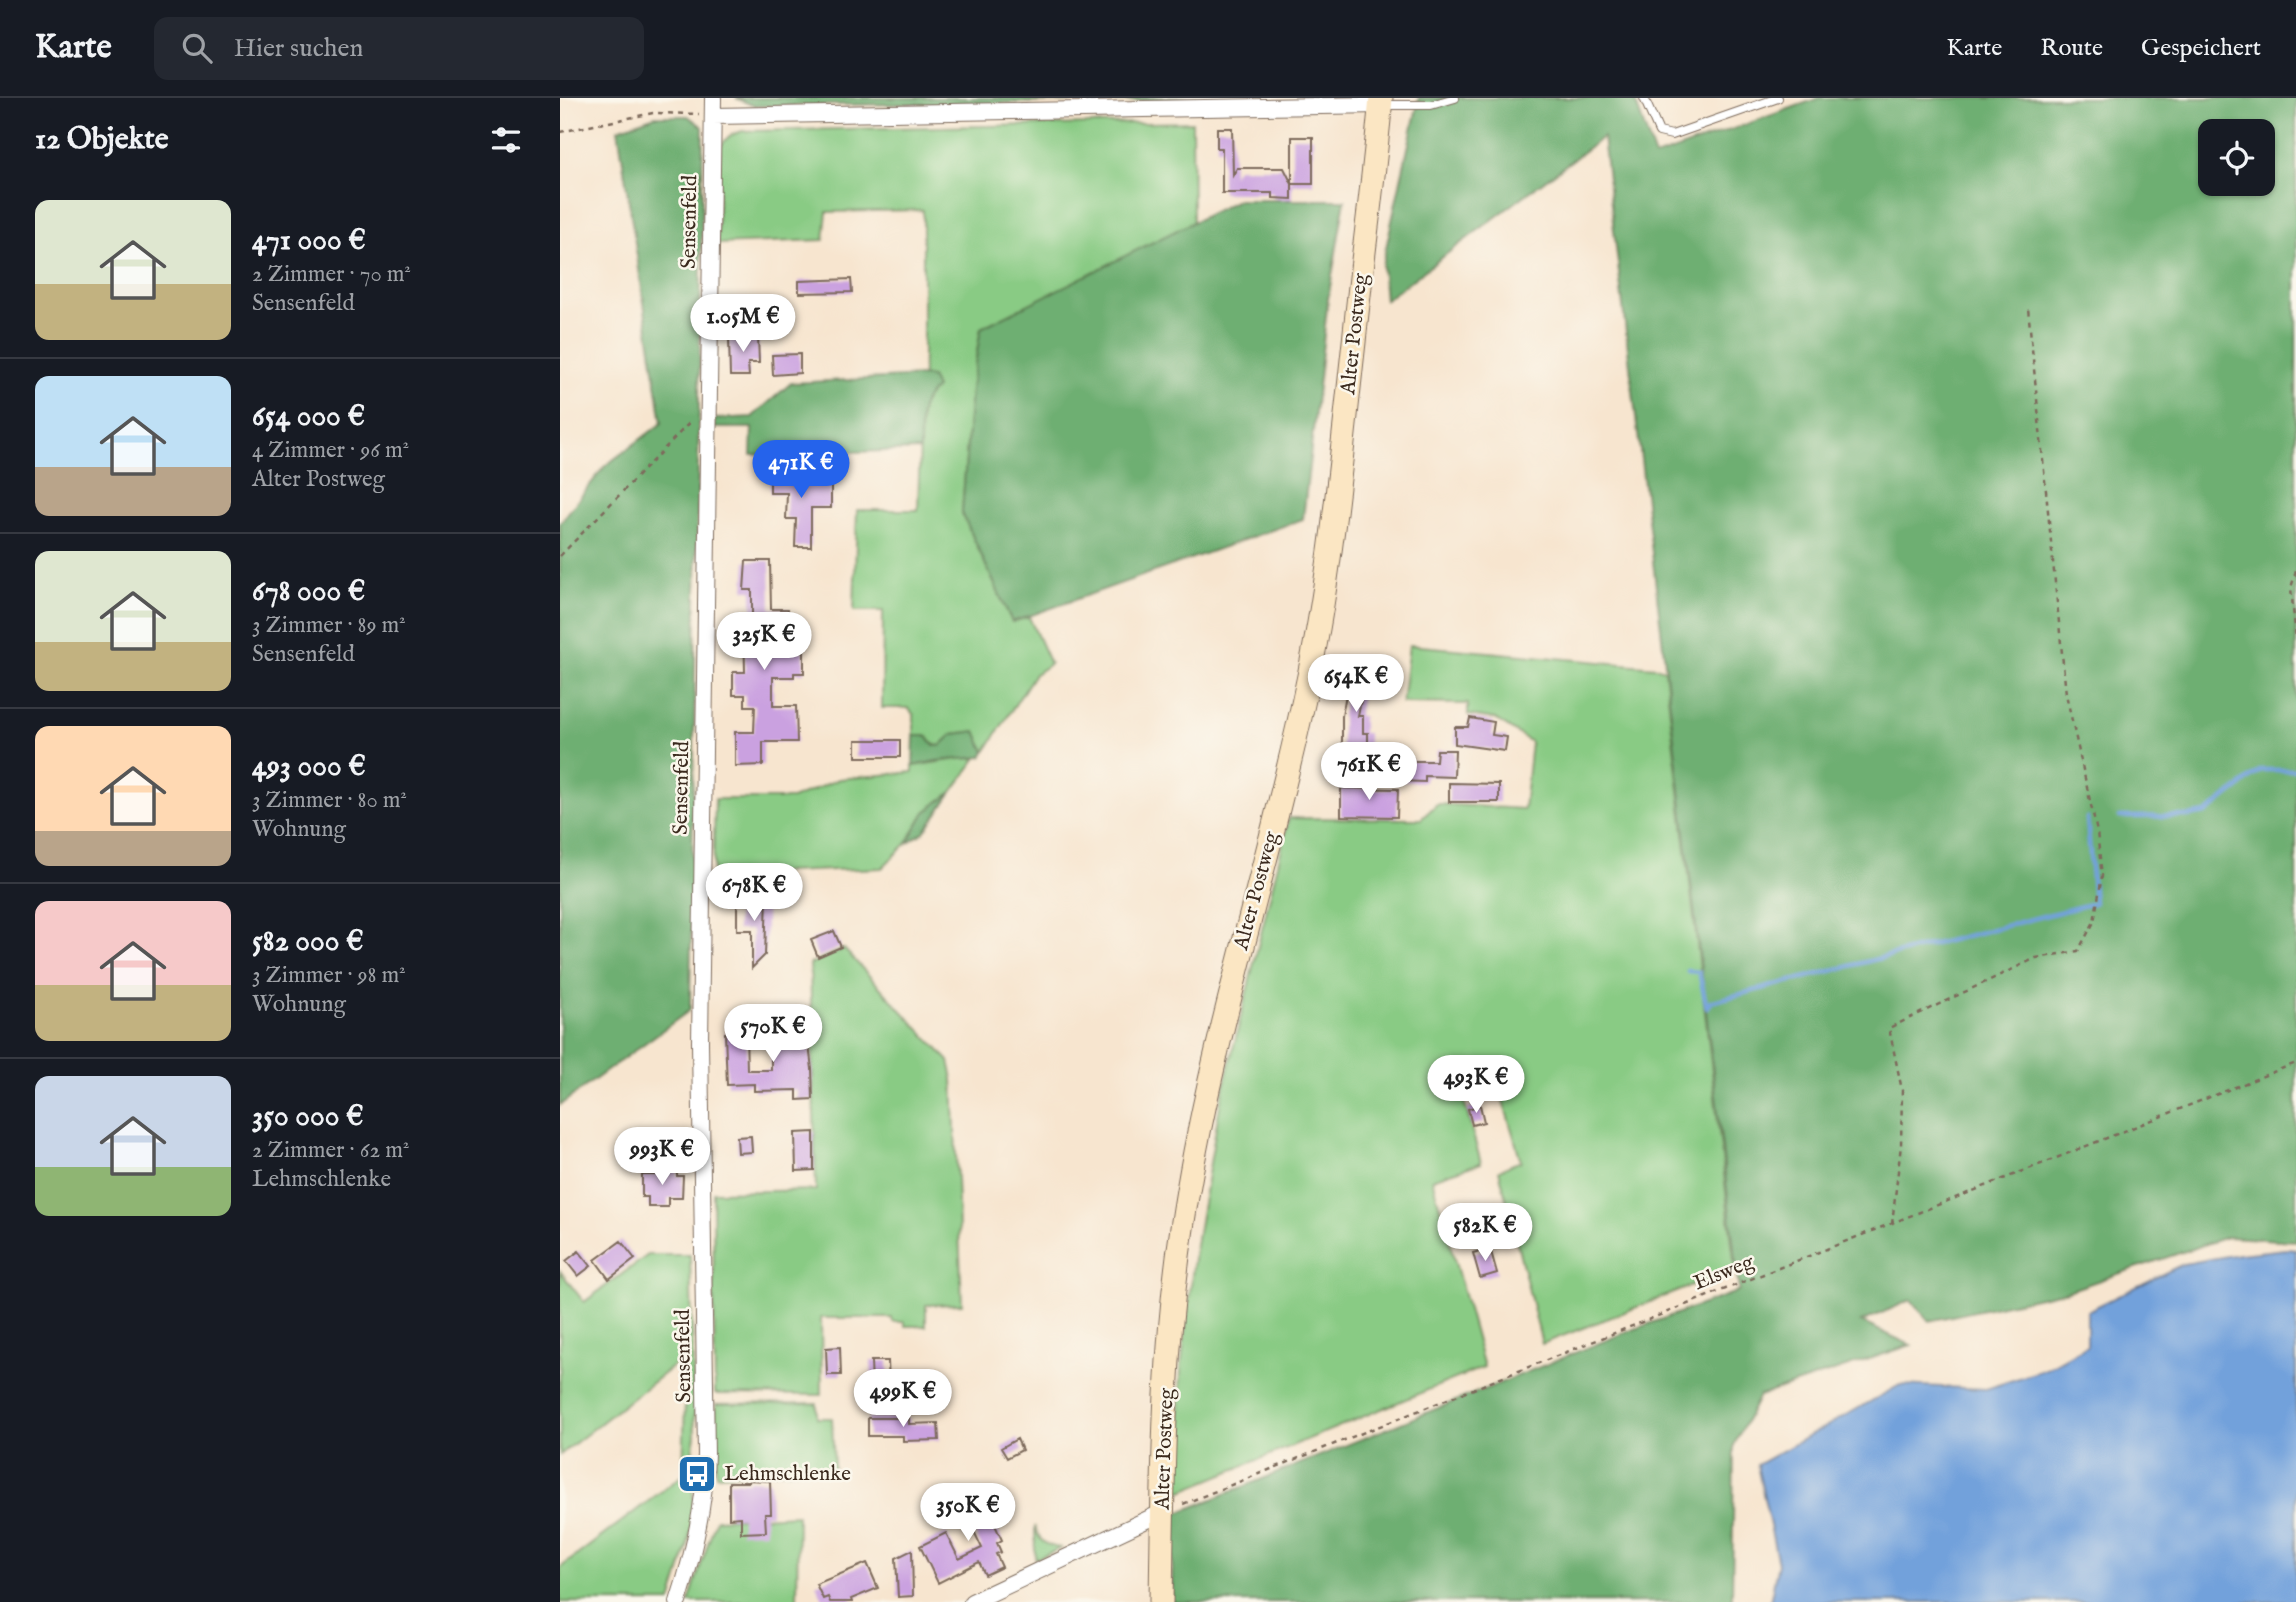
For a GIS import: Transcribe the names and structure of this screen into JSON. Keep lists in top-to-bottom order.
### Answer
{
  "streets": {
    "main road": ["Alter Postweg"],
    "street": ["Sensenfeld"],
    "path": ["Elsweg"]
  },
  "crossings": [
    ["Alter Postweg", "Elsweg"]
  ],
  "places": {
    "bus stop": ["Lehmschlenke"]
  },
  "page": {
    "header": "Karte",
    "search": "Hier suchen",
    "nav": ["Karte", "Route", "Gespeichert"],
    "heading": "12 Objekte",
    "list": [
      {
        "name": "471 000 €",
        "note": "2 Zimmer · 70 m² · Sensenfeld"
      },
      {
        "name": "654 000 €",
        "note": "4 Zimmer · 96 m² · Alter Postweg"
      },
      {
        "name": "678 000 €",
        "note": "3 Zimmer · 89 m² · Sensenfeld"
      },
      {
        "name": "493 000 €",
        "note": "3 Zimmer · 80 m² · Wohnung"
      },
      {
        "name": "582 000 €",
        "note": "3 Zimmer · 98 m² · Wohnung"
      },
      {
        "name": "350 000 €",
        "note": "2 Zimmer · 62 m² · Lehmschlenke"
      }
    ],
    "price": [
      "1.05M €",
      "471K €",
      "325K €",
      "654K €",
      "761K €",
      "678K €",
      "570K €",
      "493K €",
      "993K €",
      "582K €",
      "499K €",
      "350K €"
    ]
  }
}
